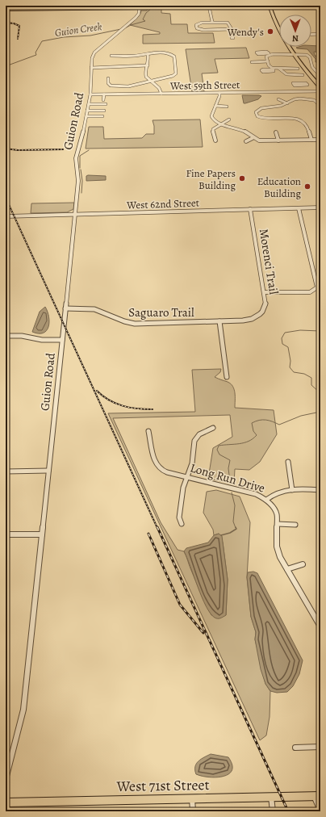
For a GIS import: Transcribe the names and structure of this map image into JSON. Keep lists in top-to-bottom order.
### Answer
{
  "streets": {
    "main road": ["West 71st Street"],
    "street": [
      "West 59th Street",
      "Guion Road",
      "West 62nd Street",
      "Morenci Trail",
      "Saguaro Trail",
      "Long Run Drive"
    ]
  },
  "crossings": [
    ["West 59th Street", "Guion Road"],
    ["Guion Road", "West 62nd Street"],
    ["Guion Road", "Saguaro Trail"],
    ["West 62nd Street", "Morenci Trail"],
    ["Morenci Trail", "Saguaro Trail"]
  ],
  "water": ["Guion Creek"],
  "places": ["Wendy's", "Fine Papers Building", "Education Building"],
  "north": "bottom"
}
